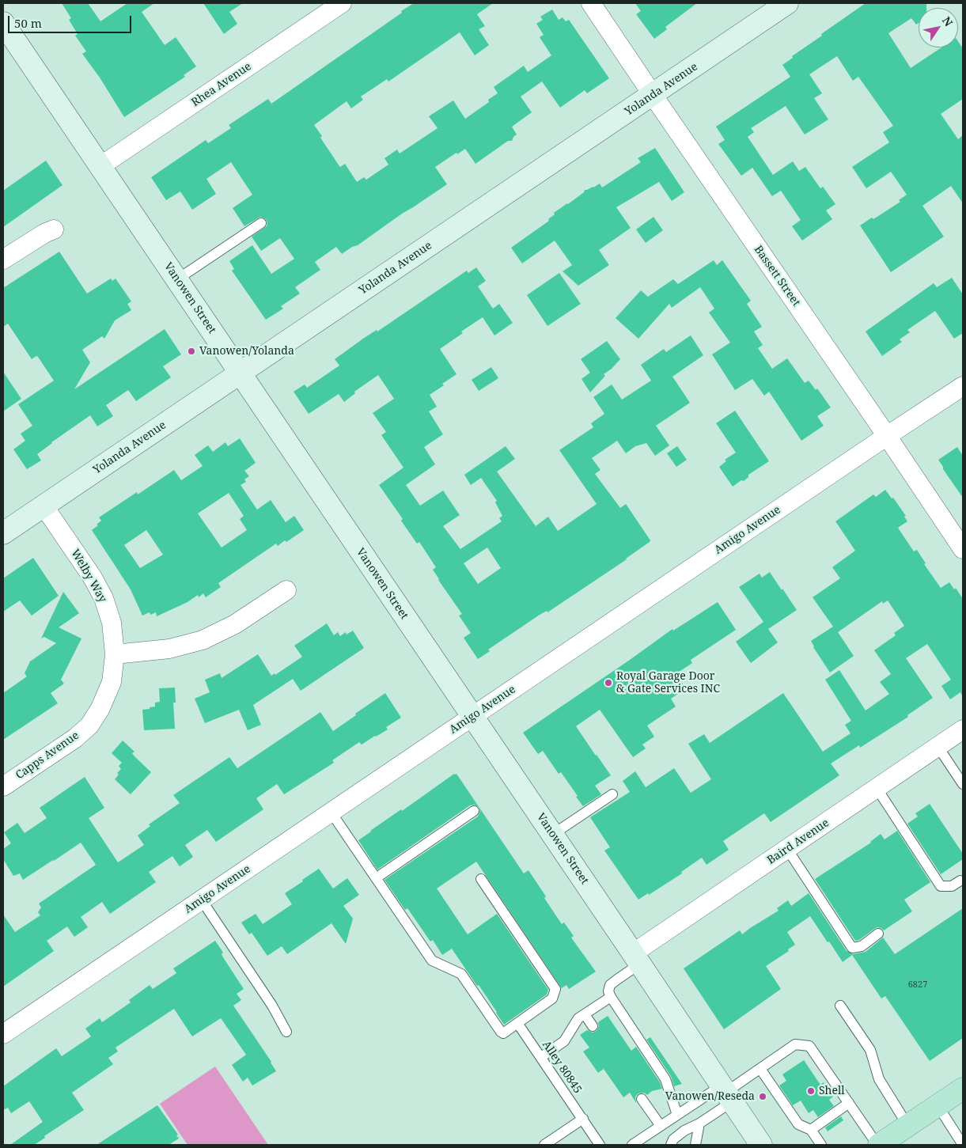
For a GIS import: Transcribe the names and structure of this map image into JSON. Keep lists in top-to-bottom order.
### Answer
{
  "streets": {
    "main road": ["Yolanda Avenue", "Vanowen Street"],
    "street": [
      "Rhea Avenue",
      "Bassett Street",
      "Amigo Avenue",
      "Welby Way",
      "Capps Avenue",
      "Baird Avenue"
    ],
    "lane": ["Alley 80845"]
  },
  "crossings": [
    ["Rhea Avenue", "Vanowen Street"],
    ["Yolanda Avenue", "Bassett Street"],
    ["Yolanda Avenue", "Vanowen Street"],
    ["Yolanda Avenue", "Welby Way"],
    ["Bassett Street", "Amigo Avenue"],
    ["Vanowen Street", "Amigo Avenue"],
    ["Vanowen Street", "Baird Avenue"],
    ["Welby Way", "Capps Avenue"]
  ],
  "places": [
    "Vanowen/Yolanda",
    "Royal Garage Door & Gate Services INC",
    "Shell",
    "Vanowen/Reseda"
  ],
  "house_numbers": ["6827"],
  "scale_bar": "50 m",
  "north": "top right"
}
